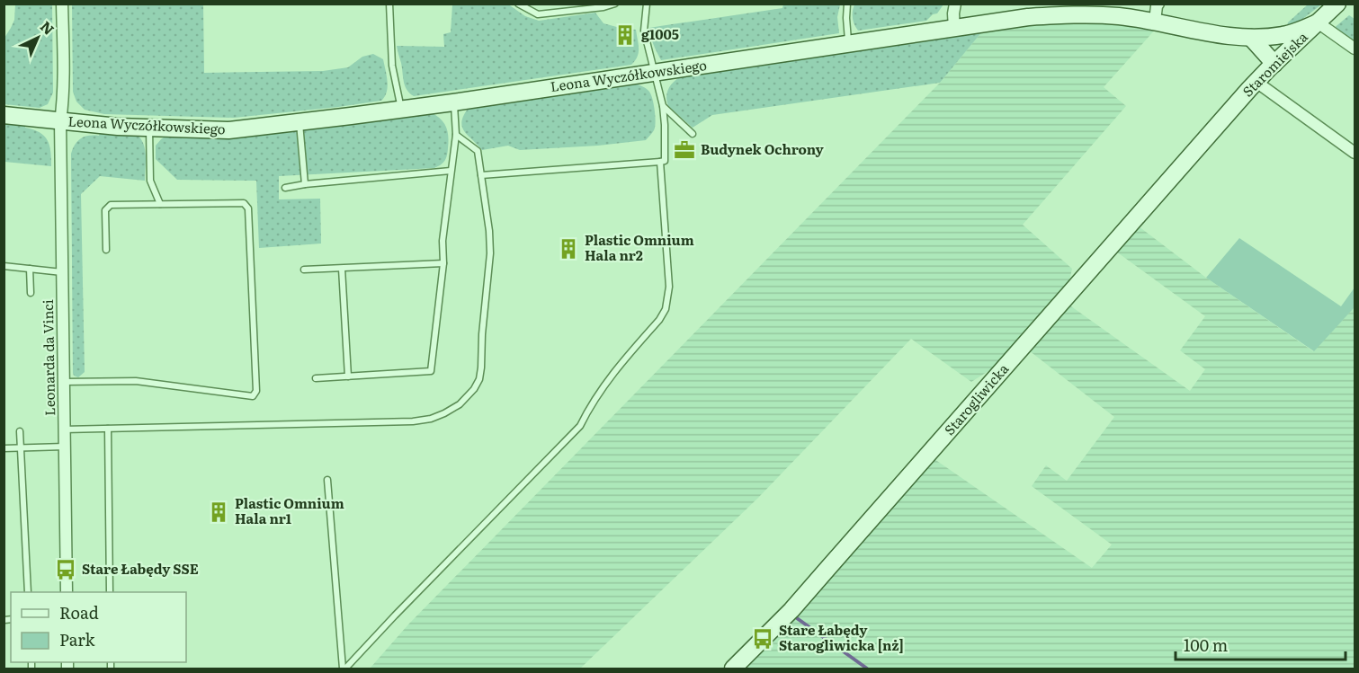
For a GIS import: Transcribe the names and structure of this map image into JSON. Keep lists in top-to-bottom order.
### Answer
{
  "streets": {
    "street": [
      "Staromiejska",
      "Leona Wyczółkowskiego",
      "Leonarda da Vinci",
      "Starogliwicka"
    ]
  },
  "crossings": [
    ["Staromiejska", "Leona Wyczółkowskiego"],
    ["Staromiejska", "Starogliwicka"],
    ["Leona Wyczółkowskiego", "Leonarda da Vinci"]
  ],
  "places": {
    "building": ["g1005", "Plastic Omnium Hala nr2", "Plastic Omnium Hala nr1"],
    "office": ["Budynek Ochrony"],
    "bus stop": ["Stare Łabędy SSE", "Stare Łabędy Starogliwicka [nż]"]
  },
  "legend": ["Road", "Park"],
  "scale_bar": "100 m",
  "north": "top right"
}
